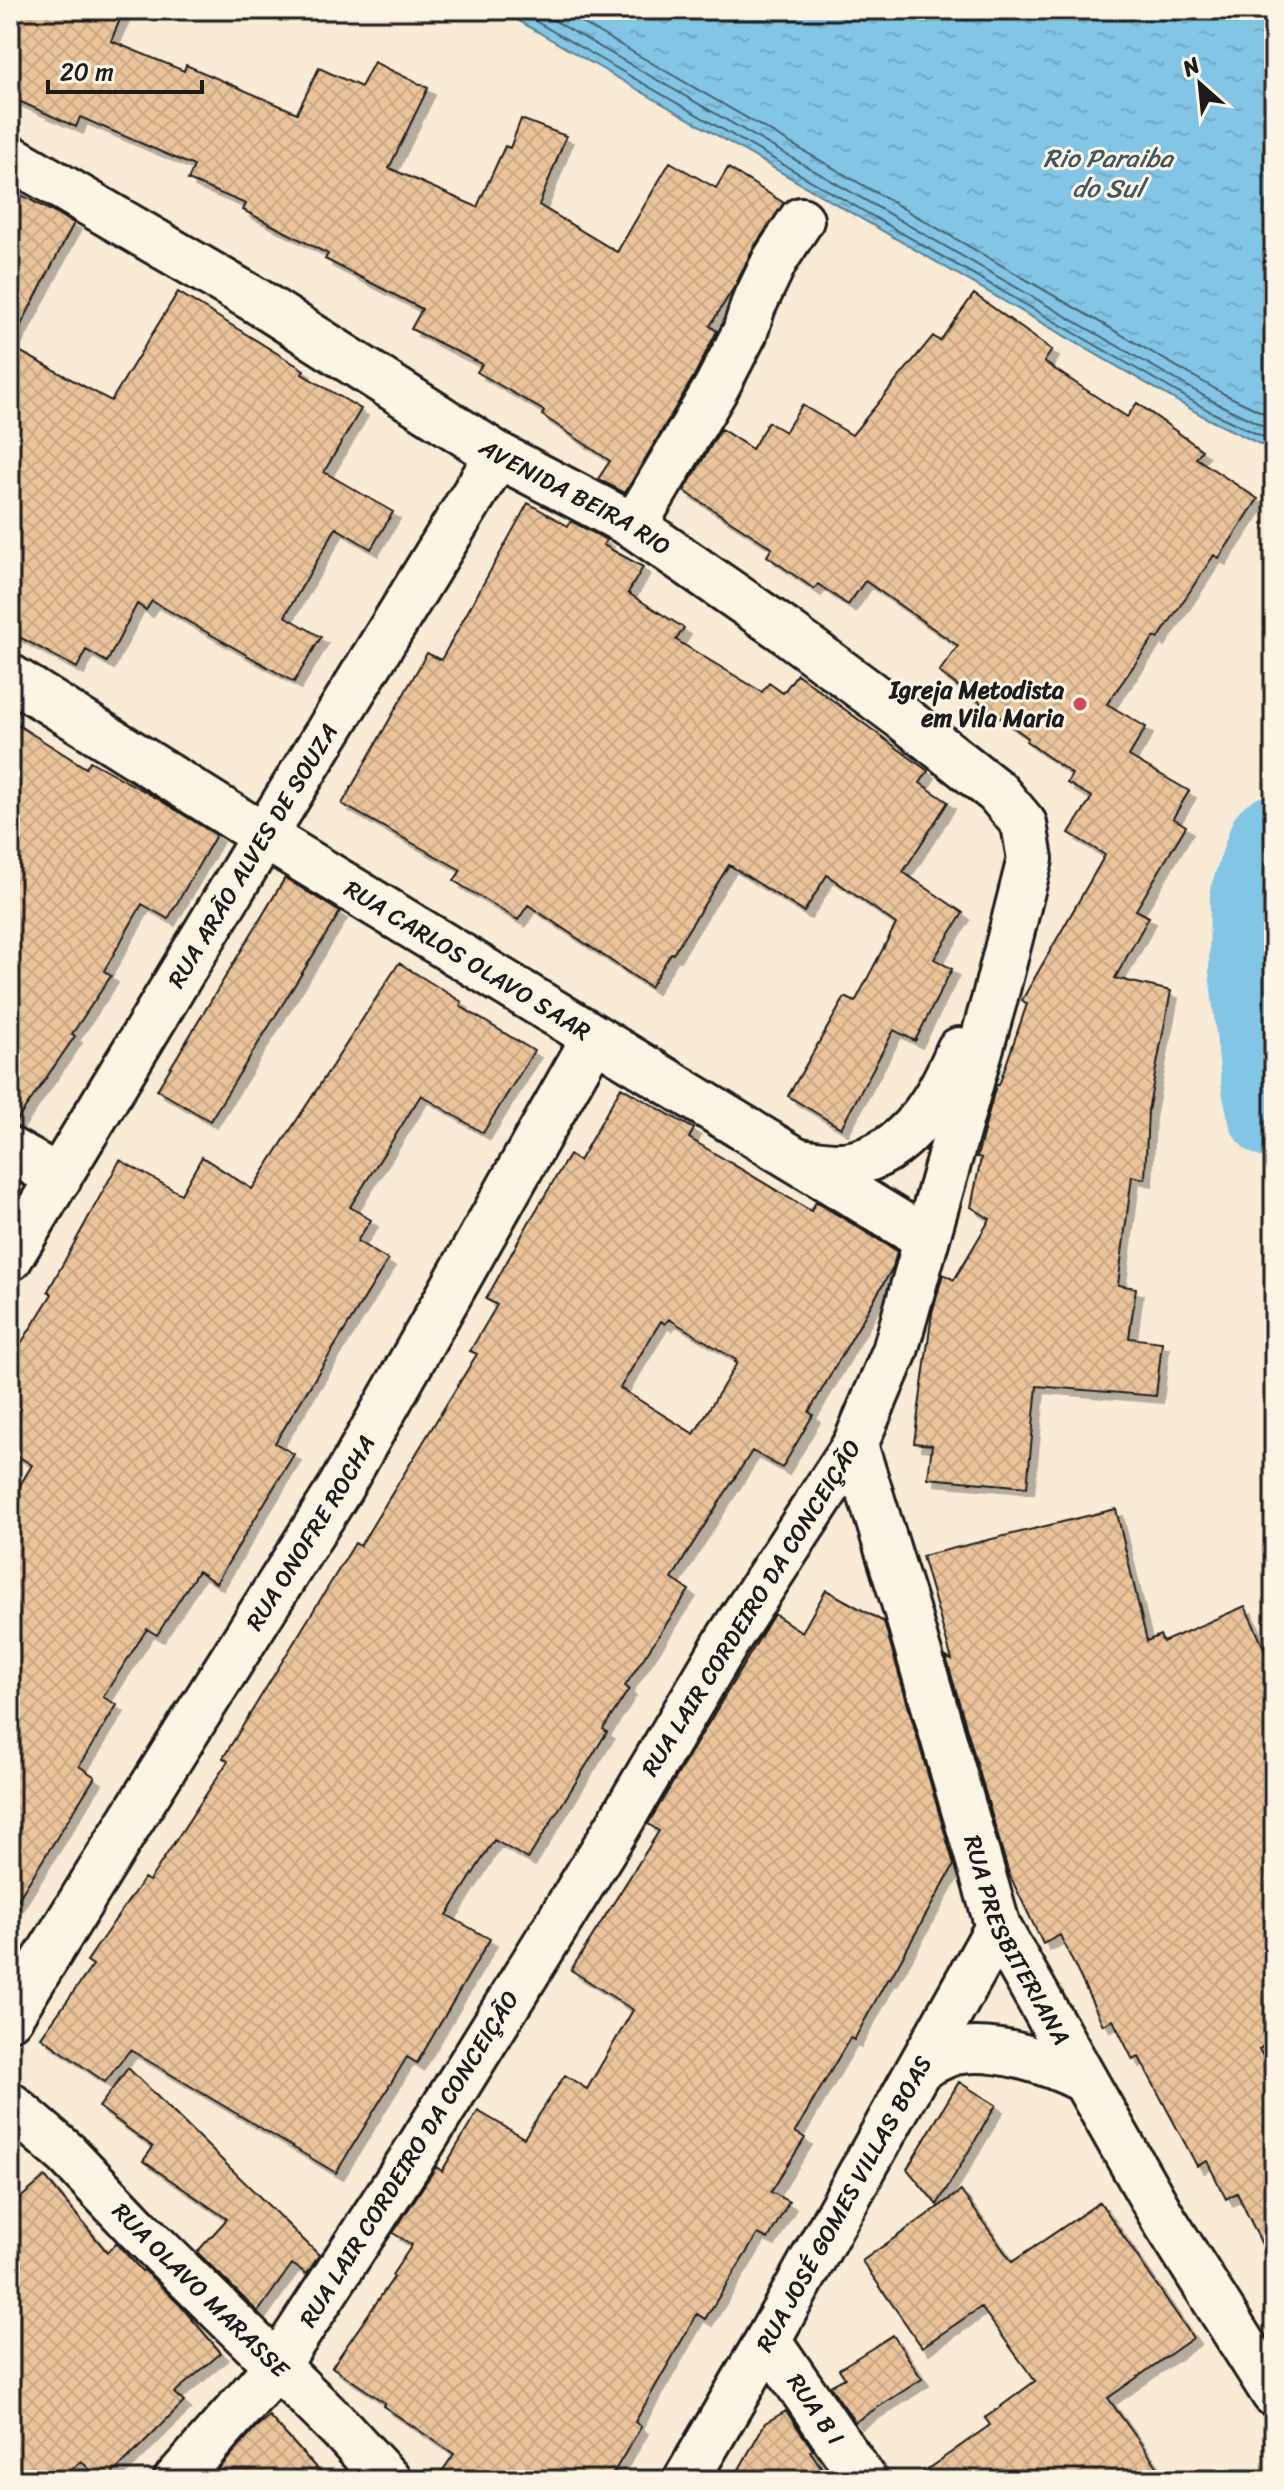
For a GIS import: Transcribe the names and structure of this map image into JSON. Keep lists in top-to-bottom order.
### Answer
{
  "streets": {
    "street": [
      "AVENIDA BEIRA RIO",
      "RUA ARÃO ALVES DE SOUZA",
      "RUA CARLOS OLAVO SAAR",
      "RUA ONOFRE ROCHA",
      "RUA LAIR CORDEIRO DA CONCEIÇÃO",
      "RUA PRESBITERIANA",
      "RUA JOSÉ GOMES VILLAS BOAS",
      "RUA OLAVO MARASSE",
      "RUA B I"
    ]
  },
  "crossings": [
    ["AVENIDA BEIRA RIO", "RUA ARÃO ALVES DE SOUZA"],
    ["AVENIDA BEIRA RIO", "RUA LAIR CORDEIRO DA CONCEIÇÃO"],
    ["RUA ARÃO ALVES DE SOUZA", "RUA CARLOS OLAVO SAAR"],
    ["RUA CARLOS OLAVO SAAR", "RUA ONOFRE ROCHA"],
    ["RUA CARLOS OLAVO SAAR", "RUA LAIR CORDEIRO DA CONCEIÇÃO"],
    ["RUA LAIR CORDEIRO DA CONCEIÇÃO", "RUA PRESBITERIANA"],
    ["RUA LAIR CORDEIRO DA CONCEIÇÃO", "RUA OLAVO MARASSE"],
    ["RUA PRESBITERIANA", "RUA JOSÉ GOMES VILLAS BOAS"],
    ["RUA JOSÉ GOMES VILLAS BOAS", "RUA B I"]
  ],
  "water": ["Rio Paraiba do Sul"],
  "places": ["Igreja Metodista em Vila Maria"],
  "scale_bar": "20 m",
  "north": "top left"
}
